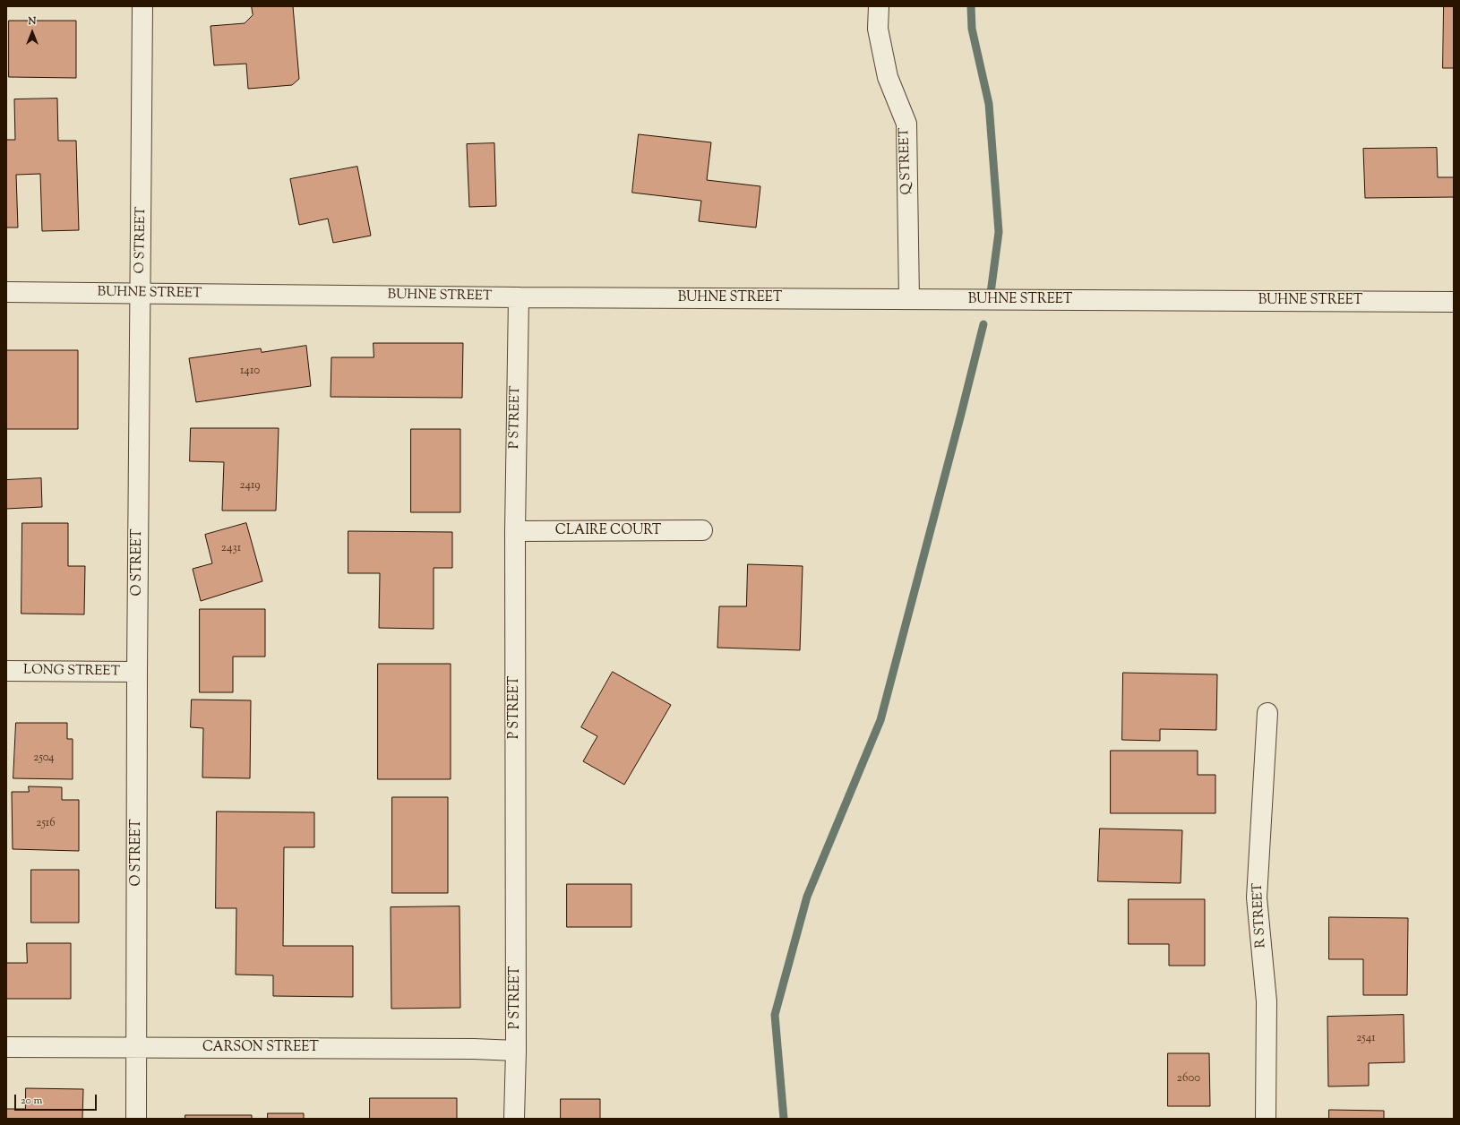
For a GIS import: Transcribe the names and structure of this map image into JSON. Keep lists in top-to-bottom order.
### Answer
{
  "streets": {
    "street": [
      "Q STREET",
      "O STREET",
      "BUHNE STREET",
      "P STREET",
      "CLAIRE COURT",
      "LONG STREET",
      "R STREET",
      "CARSON STREET"
    ]
  },
  "crossings": [
    ["Q STREET", "BUHNE STREET"],
    ["O STREET", "BUHNE STREET"],
    ["O STREET", "LONG STREET"],
    ["O STREET", "CARSON STREET"],
    ["BUHNE STREET", "P STREET"],
    ["P STREET", "CLAIRE COURT"],
    ["P STREET", "CARSON STREET"]
  ],
  "house_numbers": [
    "1410",
    "2419",
    "2431",
    "2504",
    "2516",
    "2541",
    "2600"
  ],
  "scale_bar": "20 m",
  "north": "top"
}
